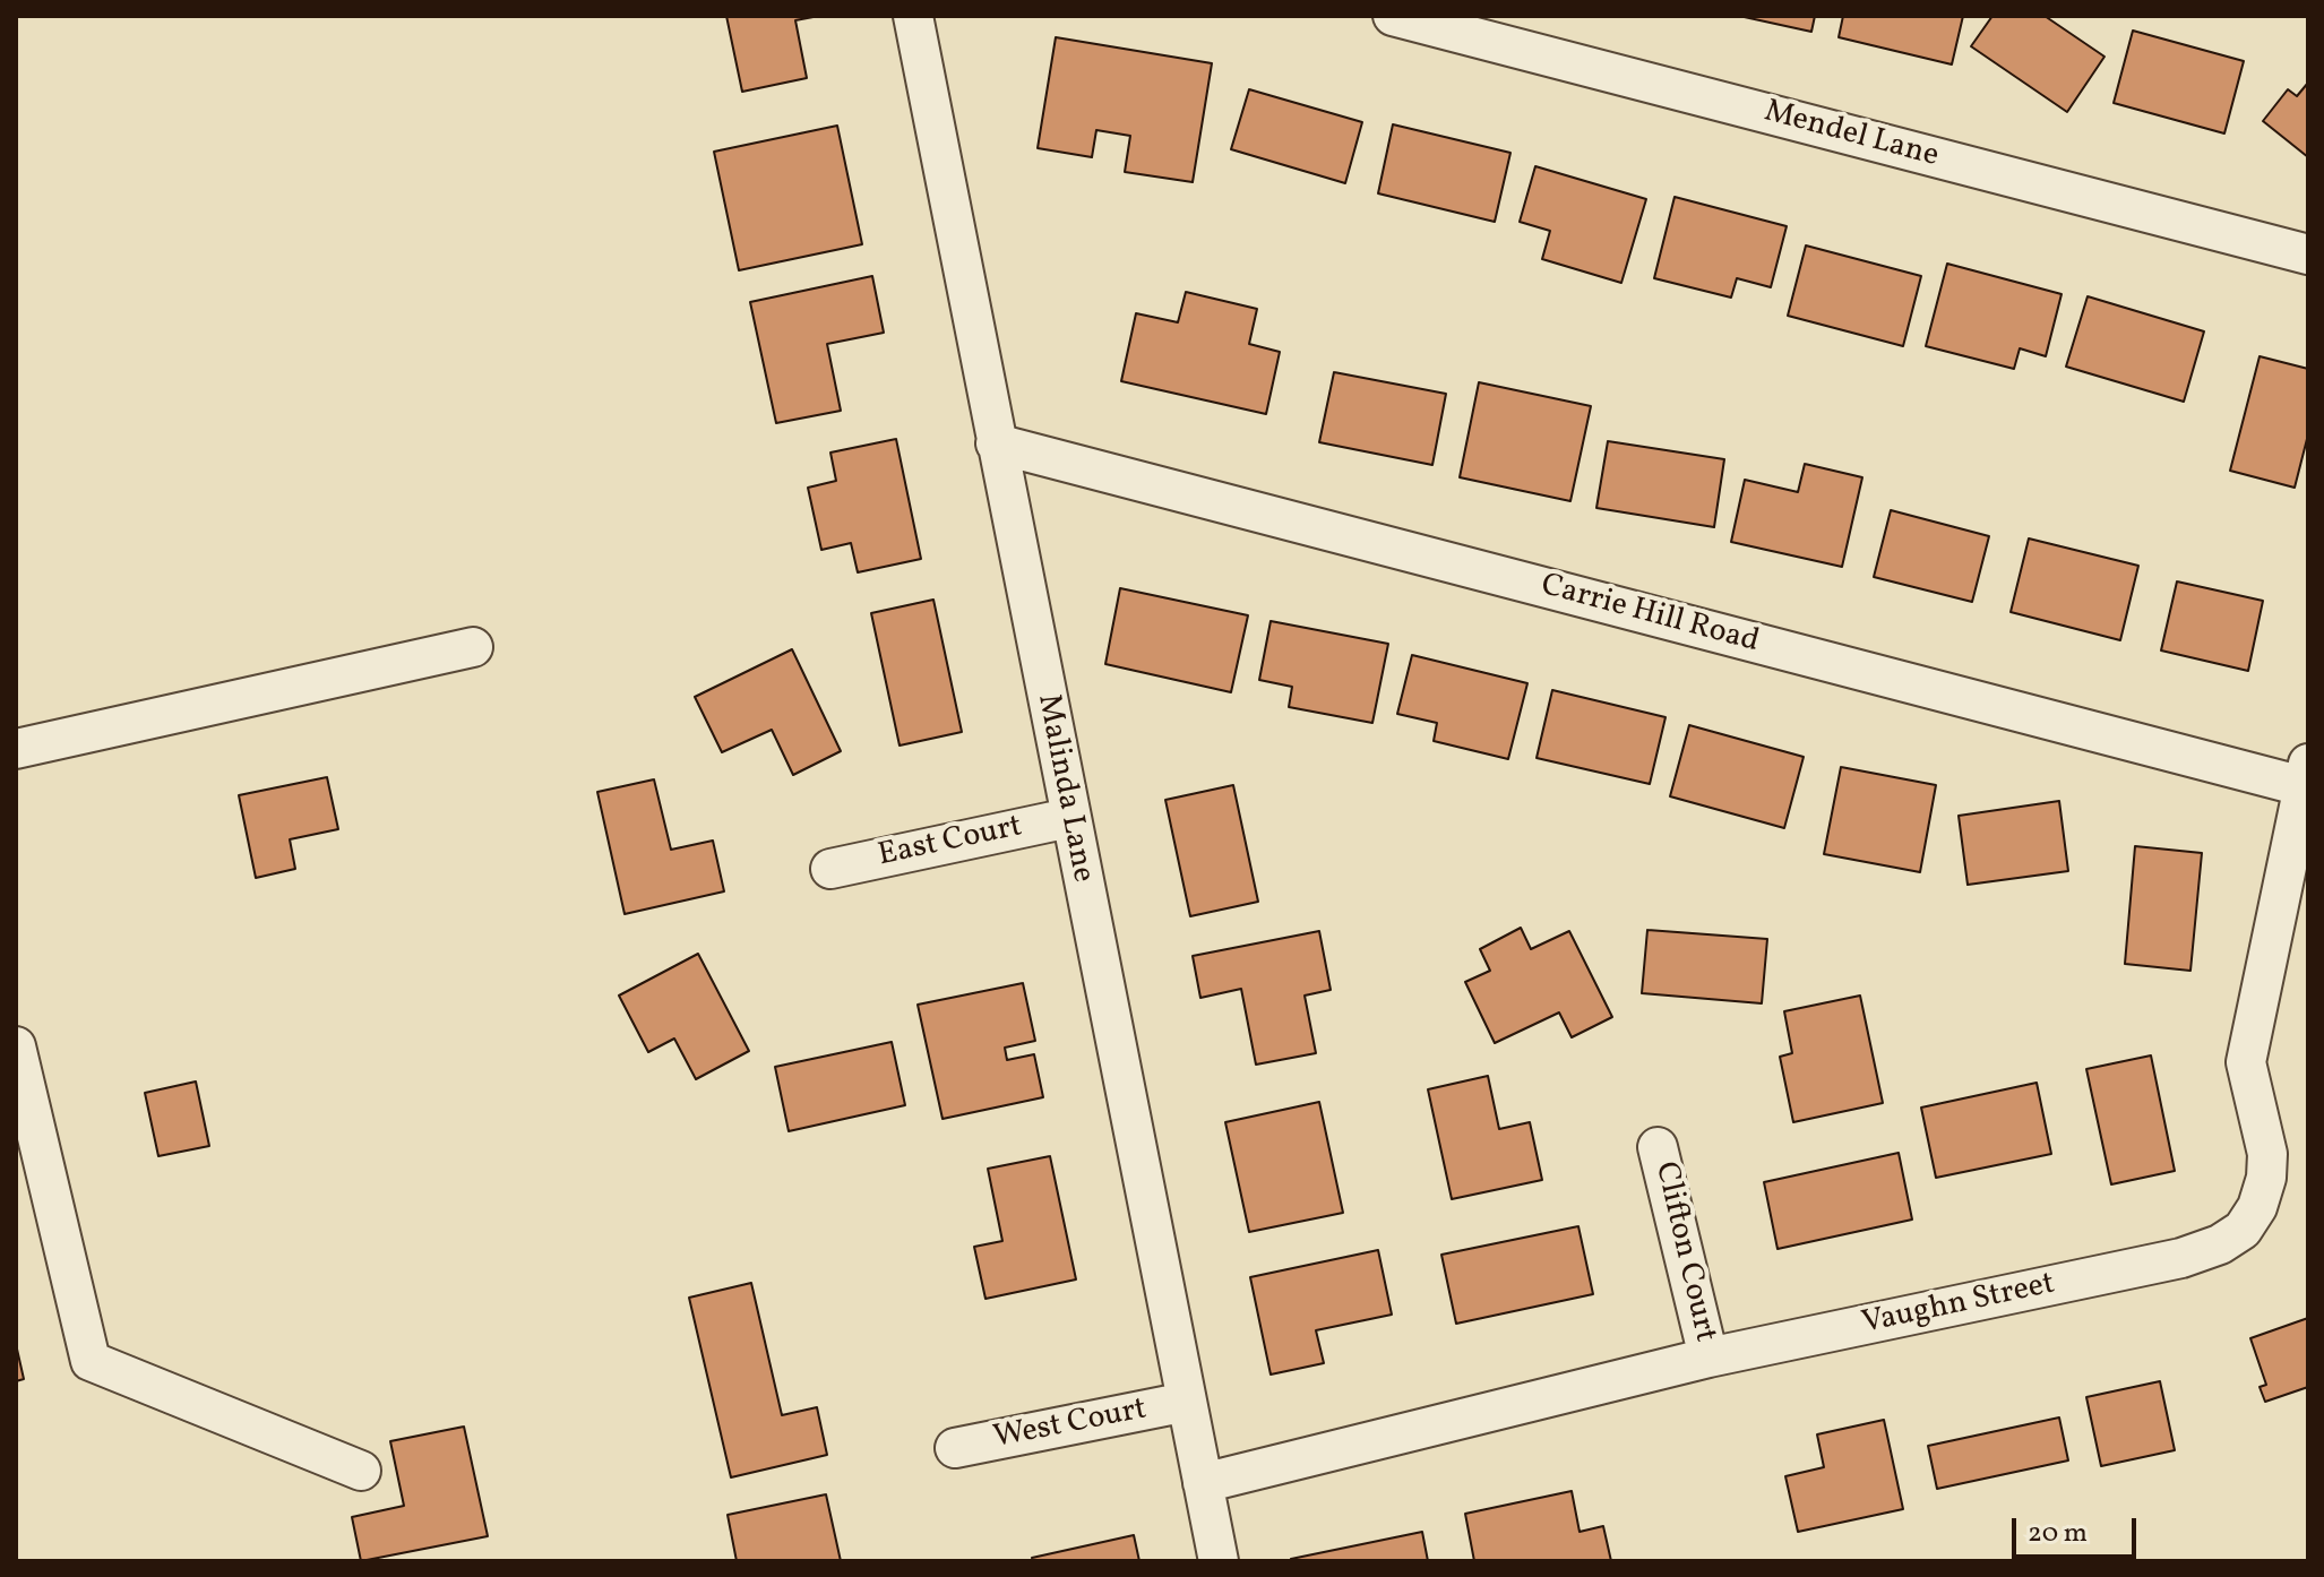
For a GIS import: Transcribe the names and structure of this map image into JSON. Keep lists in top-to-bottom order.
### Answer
{
  "streets": {
    "street": [
      "Mendel Lane",
      "Carrie Hill Road",
      "Malinda Lane",
      "East Court",
      "Clifton Court",
      "Vaughn Street",
      "West Court"
    ]
  },
  "crossings": [
    ["Carrie Hill Road", "Malinda Lane"],
    ["Carrie Hill Road", "Vaughn Street"],
    ["Malinda Lane", "East Court"],
    ["Malinda Lane", "Vaughn Street"],
    ["Malinda Lane", "West Court"],
    ["Clifton Court", "Vaughn Street"]
  ],
  "scale_bar": "20 m"
}
